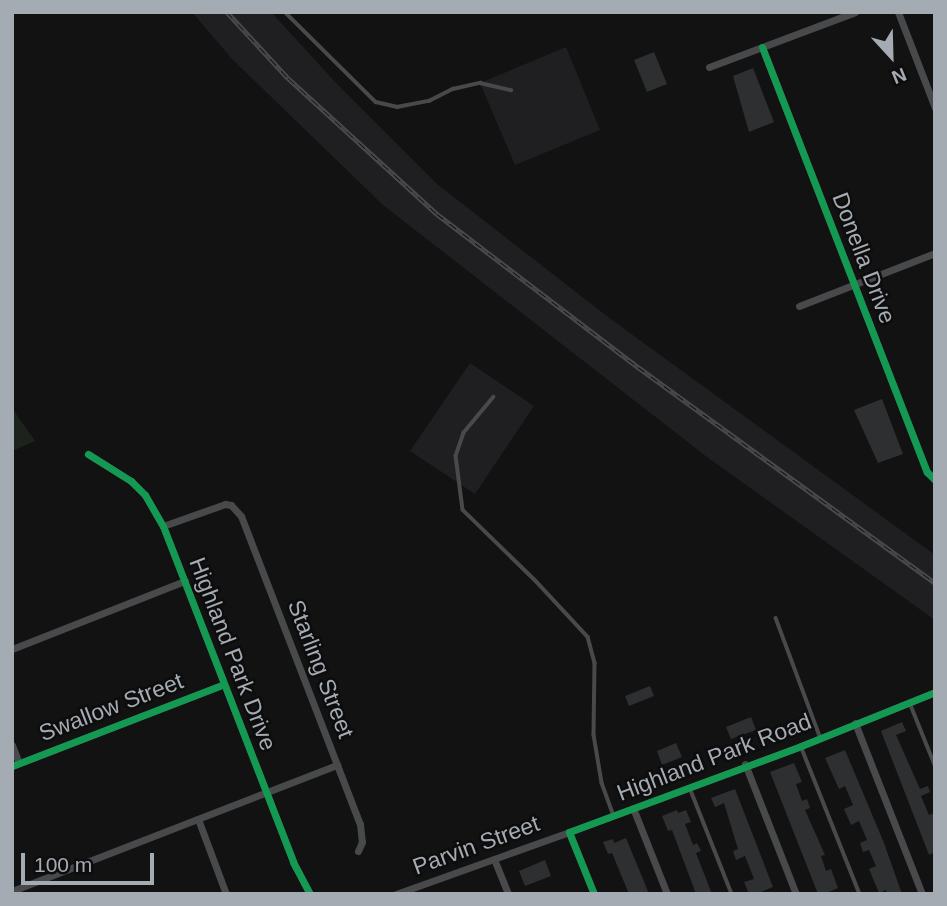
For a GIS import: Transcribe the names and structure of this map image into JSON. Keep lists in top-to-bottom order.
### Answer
{
  "streets": {
    "street": [
      "Donella Drive",
      "Highland Park Drive",
      "Starling Street",
      "Swallow Street",
      "Highland Park Road",
      "Parvin Street"
    ]
  },
  "crossings": [
    ["Highland Park Drive", "Starling Street"],
    ["Highland Park Drive", "Swallow Street"],
    ["Highland Park Road", "Parvin Street"]
  ],
  "scale_bar": "100 m",
  "north": "bottom"
}
